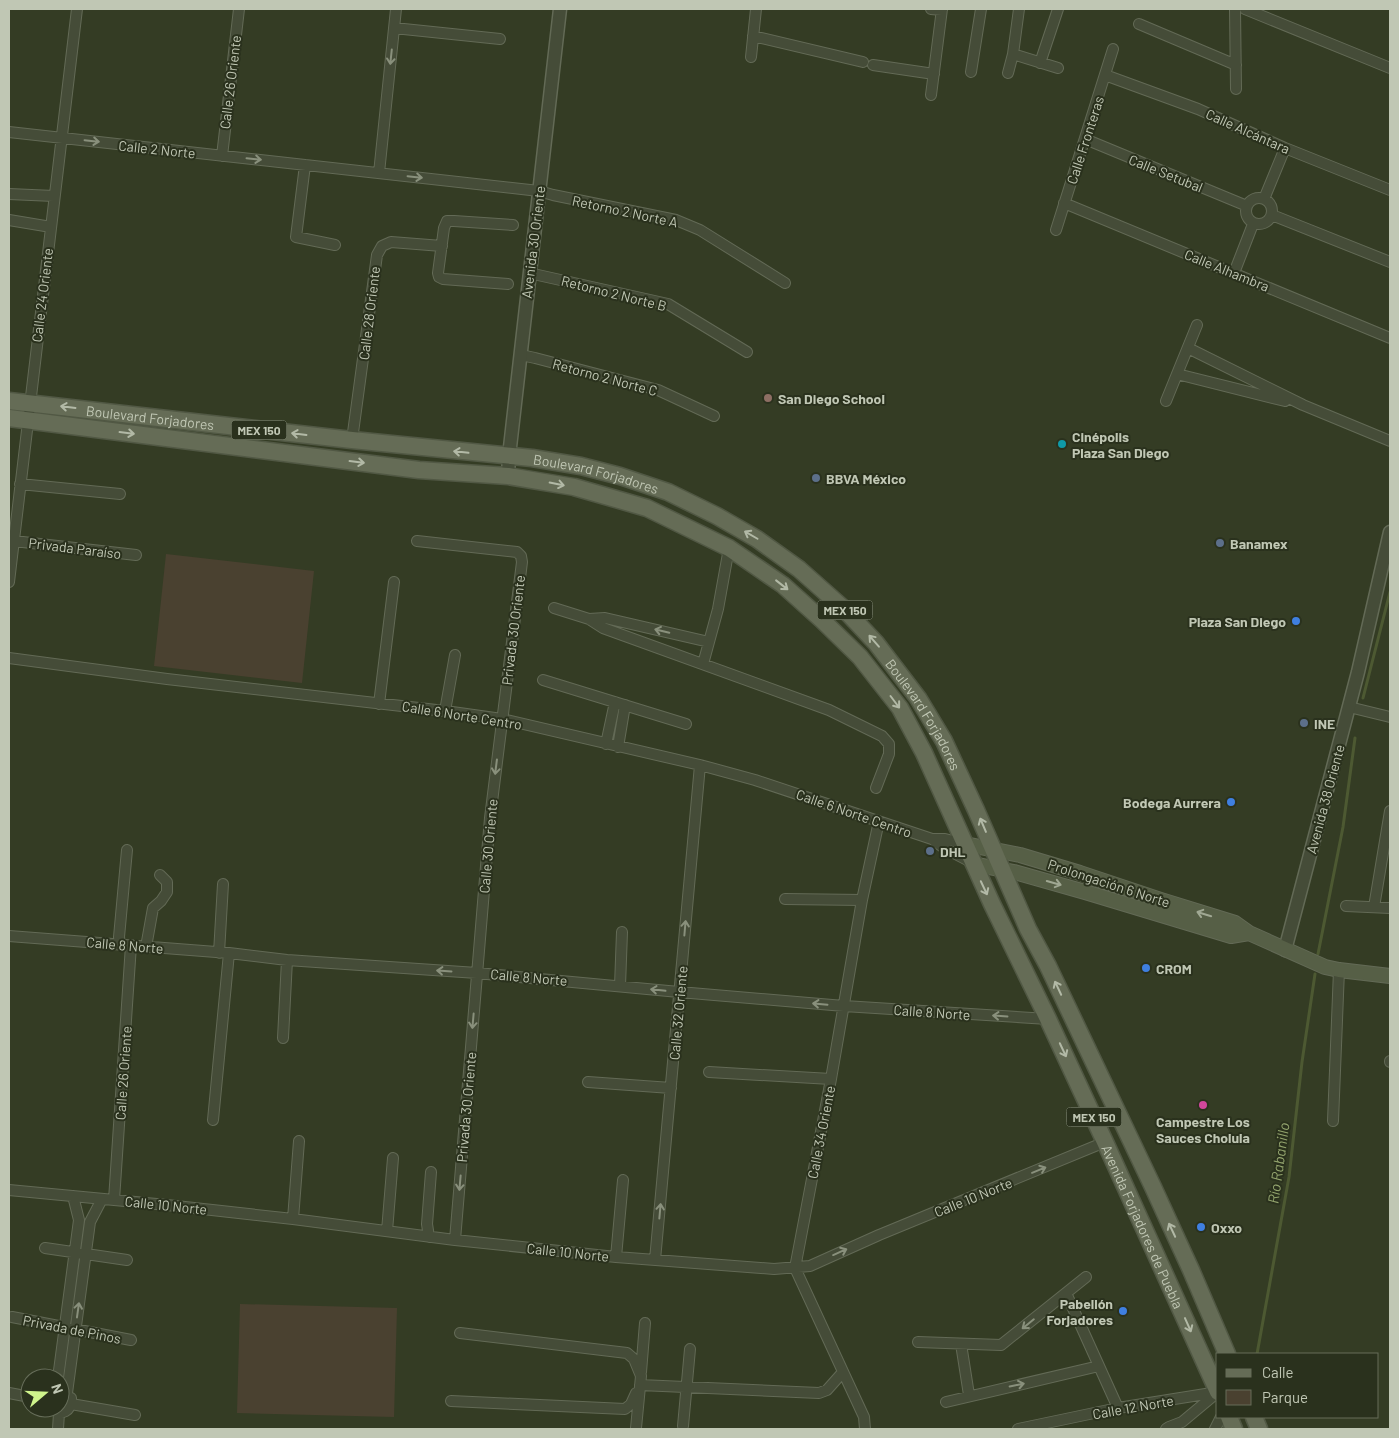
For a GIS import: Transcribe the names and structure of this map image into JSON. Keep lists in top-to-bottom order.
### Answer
{
  "streets": {
    "main road": [
      "Boulevard Forjadores",
      "MEX 150",
      "Prolongación 6 Norte",
      "Avenida Forjadores de Puebla"
    ],
    "street": [
      "Calle 26 Oriente",
      "Calle Alcántara",
      "Calle Fronteras",
      "Calle 2 Norte",
      "Calle Setubal",
      "Retorno 2 Norte A",
      "Avenida 30 Oriente",
      "Calle Alhambra",
      "Retorno 2 Norte B",
      "Calle 24 Oriente",
      "Calle 28 Oriente",
      "Retorno 2 Norte C",
      "Privada Paraíso",
      "Privada 30 Oriente",
      "Calle 6 Norte Centro",
      "Avenida 38 Oriente",
      "Calle 30 Oriente",
      "Calle 8 Norte",
      "Calle 32 Oriente",
      "Calle 34 Oriente",
      "Calle 10 Norte",
      "Privada de Pinos",
      "Calle 12 Norte"
    ]
  },
  "crossings": [
    ["Calle 26 Oriente", "Calle 2 Norte"],
    ["Calle 26 Oriente", "Calle 8 Norte"],
    ["Calle 26 Oriente", "Calle 10 Norte"],
    ["Calle Alcántara", "Calle Fronteras"],
    ["Calle Fronteras", "Calle Setubal"],
    ["Calle Fronteras", "Calle Alhambra"],
    ["Calle 2 Norte", "Retorno 2 Norte A"],
    ["Calle 2 Norte", "Avenida 30 Oriente"],
    ["Calle 2 Norte", "Calle 24 Oriente"],
    ["Retorno 2 Norte A", "Avenida 30 Oriente"],
    ["Avenida 30 Oriente", "Retorno 2 Norte B"],
    ["Avenida 30 Oriente", "Retorno 2 Norte C"],
    ["Avenida 30 Oriente", "Boulevard Forjadores"],
    ["Calle 24 Oriente", "Boulevard Forjadores"],
    ["Calle 24 Oriente", "Privada Paraíso"],
    ["Calle 28 Oriente", "Boulevard Forjadores"],
    ["Boulevard Forjadores", "Calle 6 Norte Centro"],
    ["Boulevard Forjadores", "Prolongación 6 Norte"],
    ["Boulevard Forjadores", "Avenida Forjadores de Puebla"],
    ["Privada 30 Oriente", "Calle 6 Norte Centro"],
    ["Privada 30 Oriente", "Calle 30 Oriente"],
    ["Privada 30 Oriente", "Calle 8 Norte"],
    ["Privada 30 Oriente", "Calle 10 Norte"],
    ["Calle 6 Norte Centro", "Calle 30 Oriente"],
    ["Calle 6 Norte Centro", "Prolongación 6 Norte"],
    ["Calle 6 Norte Centro", "Calle 32 Oriente"],
    ["Calle 6 Norte Centro", "Calle 34 Oriente"],
    ["Calle 6 Norte Centro", "Avenida Forjadores de Puebla"],
    ["Avenida 38 Oriente", "Prolongación 6 Norte"],
    ["Calle 30 Oriente", "Calle 8 Norte"],
    ["Prolongación 6 Norte", "Avenida Forjadores de Puebla"],
    ["Calle 8 Norte", "Calle 32 Oriente"],
    ["Calle 8 Norte", "Calle 34 Oriente"],
    ["Calle 8 Norte", "Avenida Forjadores de Puebla"],
    ["Calle 32 Oriente", "Calle 10 Norte"],
    ["Calle 34 Oriente", "Calle 10 Norte"],
    ["Calle 10 Norte", "Avenida Forjadores de Puebla"]
  ],
  "one_way": ["Calle 2 Norte", "Calle 30 Oriente", "Calle 8 Norte"],
  "water": ["Río Rabanillo"],
  "places": [
    "San Diego School",
    "Cinépolis Plaza San Diego",
    "BBVA México",
    "Banamex",
    "Plaza San Diego",
    "INE",
    "Bodega Aurrera",
    "DHL",
    "CROM",
    "Campestre Los Sauces Cholula",
    "Oxxo",
    "Pabellón Forjadores"
  ],
  "legend": ["Calle", "Parque"],
  "north": "right"
}
